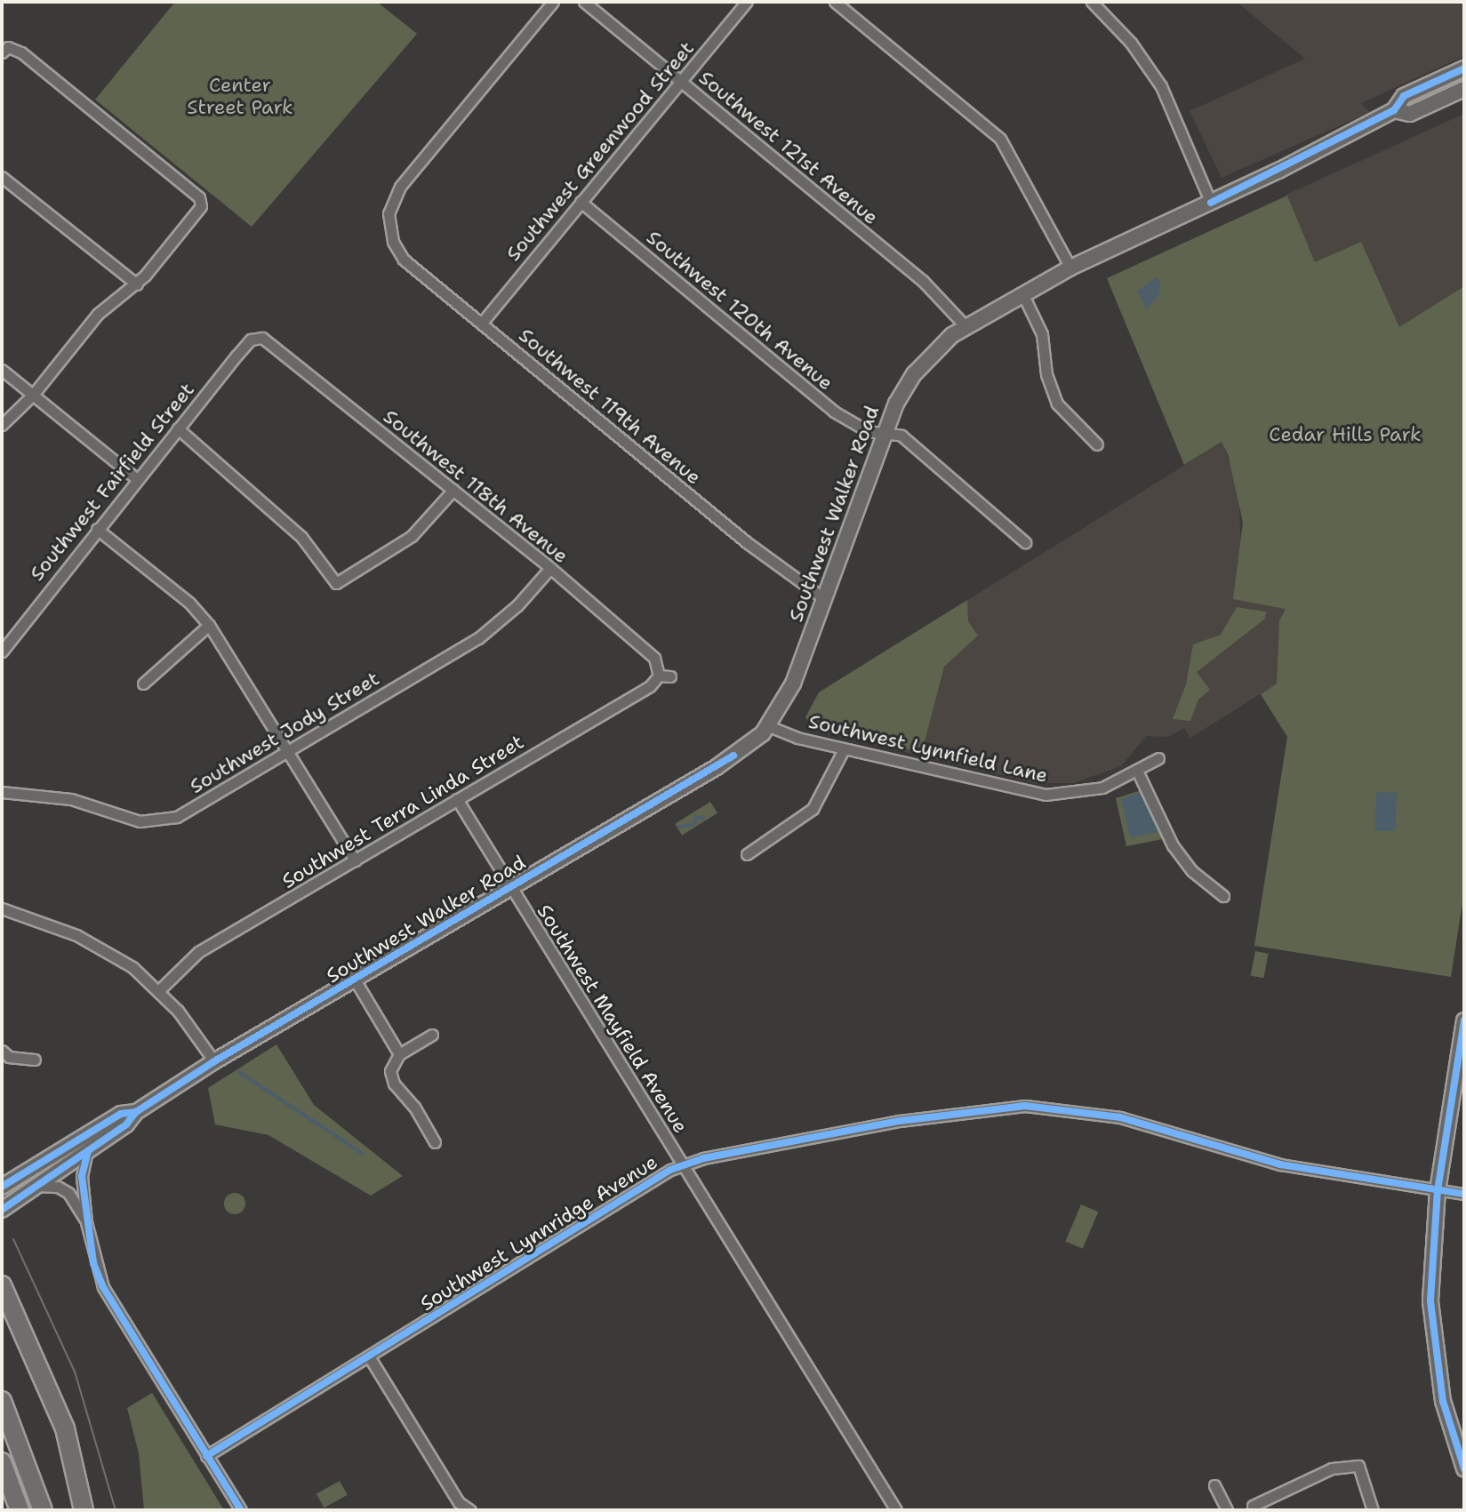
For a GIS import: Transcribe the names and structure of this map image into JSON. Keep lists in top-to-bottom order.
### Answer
{
  "streets": {
    "main road": ["Southwest Walker Road"],
    "street": [
      "Southwest 121st Avenue",
      "Southwest Greenwood Street",
      "Southwest 120th Avenue",
      "Southwest 119th Avenue",
      "Southwest Fairfield Street",
      "Southwest 118th Avenue",
      "Southwest Jody Street",
      "Southwest Lynnfield Lane",
      "Southwest Terra Linda Street",
      "Southwest Mayfield Avenue",
      "Southwest Lynnridge Avenue"
    ]
  },
  "crossings": [
    ["Southwest 121st Avenue", "Southwest Greenwood Street"],
    ["Southwest 121st Avenue", "Southwest Walker Road"],
    ["Southwest Greenwood Street", "Southwest 120th Avenue"],
    ["Southwest Greenwood Street", "Southwest 119th Avenue"],
    ["Southwest 120th Avenue", "Southwest Walker Road"],
    ["Southwest 119th Avenue", "Southwest Walker Road"],
    ["Southwest Fairfield Street", "Southwest 118th Avenue"],
    ["Southwest 118th Avenue", "Southwest Jody Street"],
    ["Southwest 118th Avenue", "Southwest Terra Linda Street"],
    ["Southwest Walker Road", "Southwest Lynnfield Lane"],
    ["Southwest Walker Road", "Southwest Mayfield Avenue"],
    ["Southwest Terra Linda Street", "Southwest Mayfield Avenue"],
    ["Southwest Mayfield Avenue", "Southwest Lynnridge Avenue"]
  ],
  "parks": ["Center Street Park", "Cedar Hills Park"]
}
